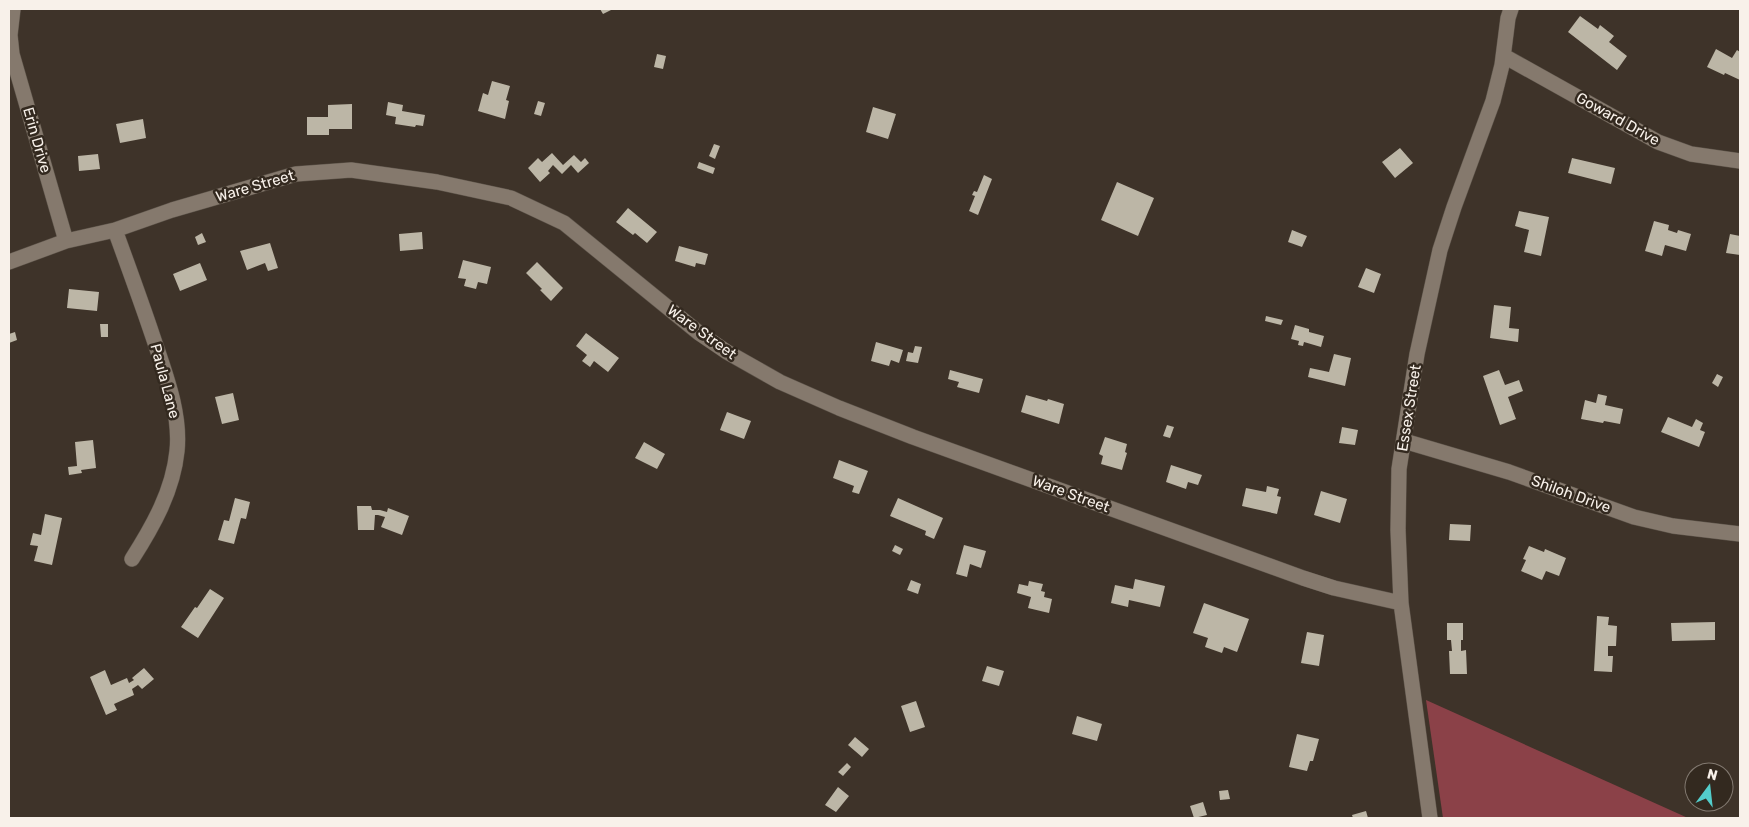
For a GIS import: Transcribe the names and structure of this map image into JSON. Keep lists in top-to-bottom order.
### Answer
{
  "streets": {
    "street": [
      "Goward Drive",
      "Erin Drive",
      "Ware Street",
      "Paula Lane",
      "Essex Street",
      "Shiloh Drive"
    ]
  },
  "crossings": [
    ["Goward Drive", "Essex Street"],
    ["Erin Drive", "Ware Street"],
    ["Ware Street", "Paula Lane"],
    ["Ware Street", "Essex Street"],
    ["Essex Street", "Shiloh Drive"]
  ],
  "north": "top"
}
